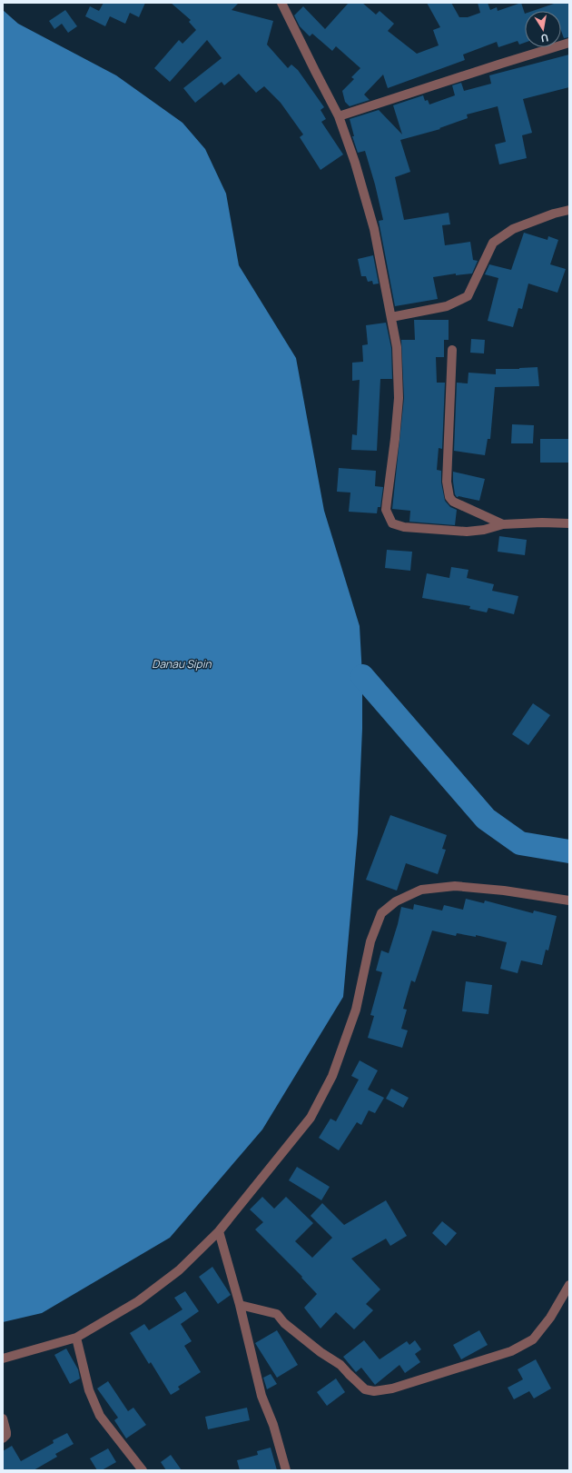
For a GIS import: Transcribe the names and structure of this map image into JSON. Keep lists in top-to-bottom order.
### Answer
{
  "water": ["Danau Sipin"],
  "north": "bottom"
}
